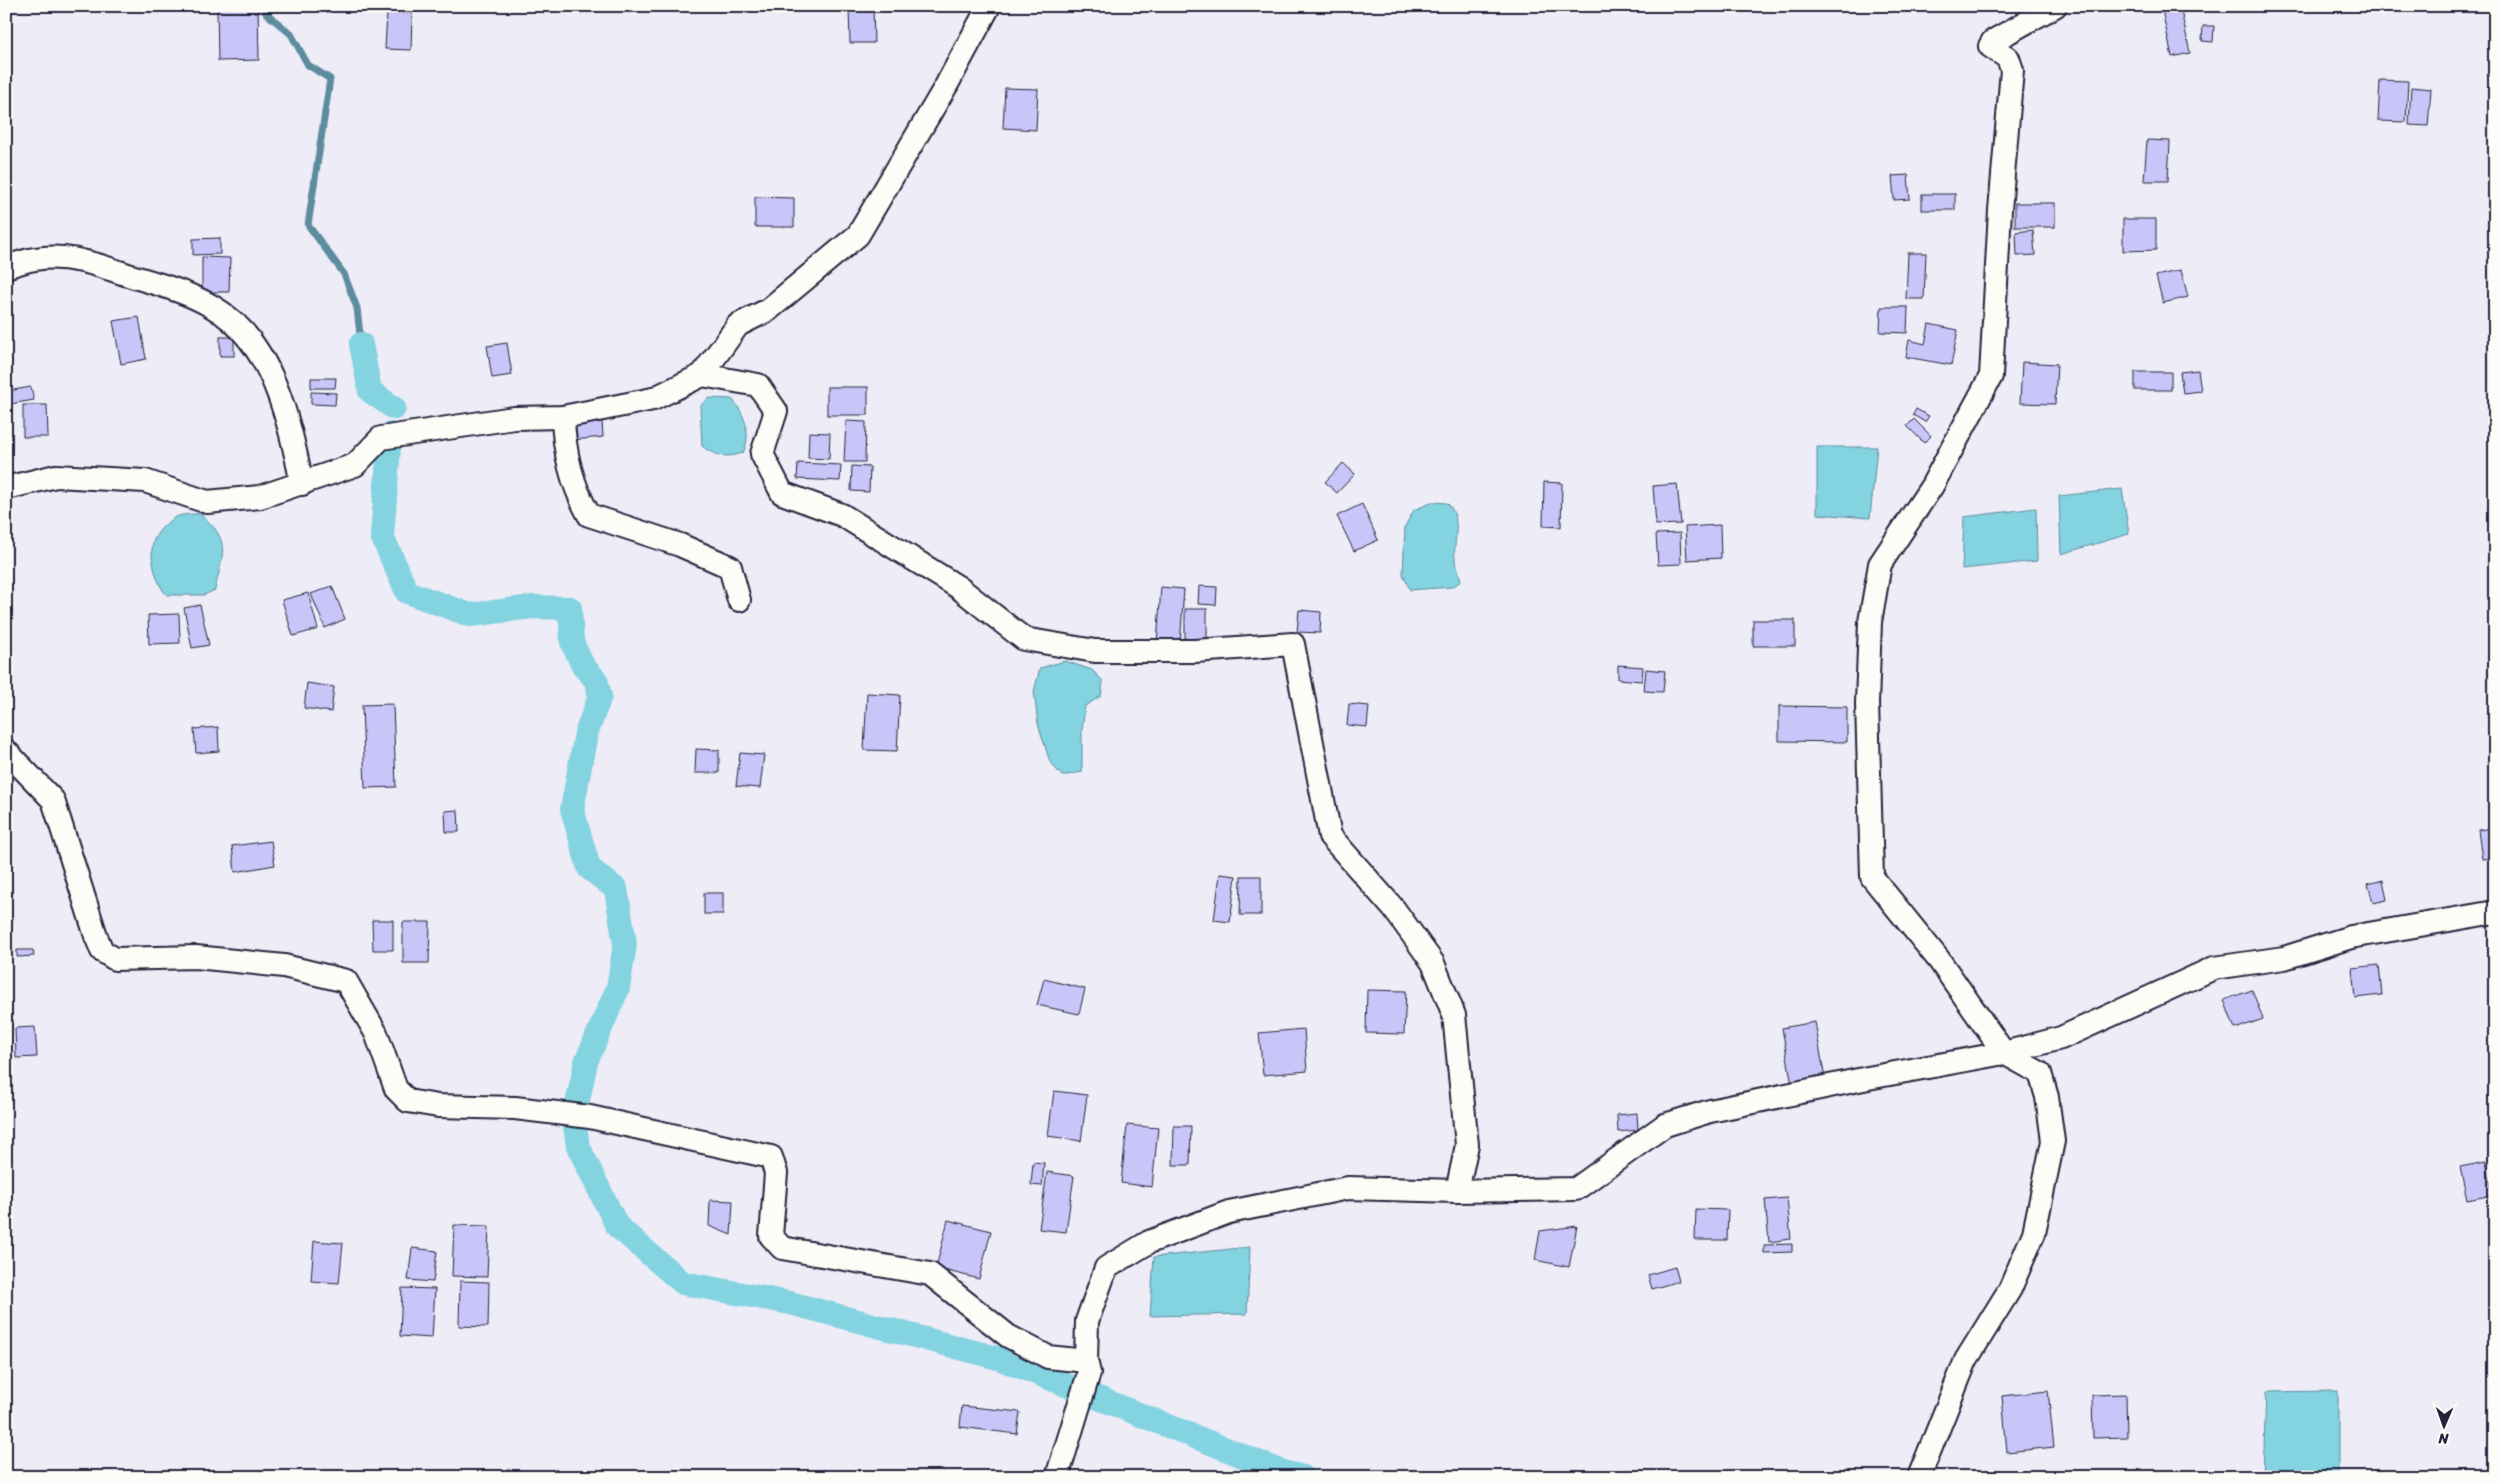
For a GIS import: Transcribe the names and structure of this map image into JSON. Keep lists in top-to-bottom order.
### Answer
{
  "north": "bottom"
}
